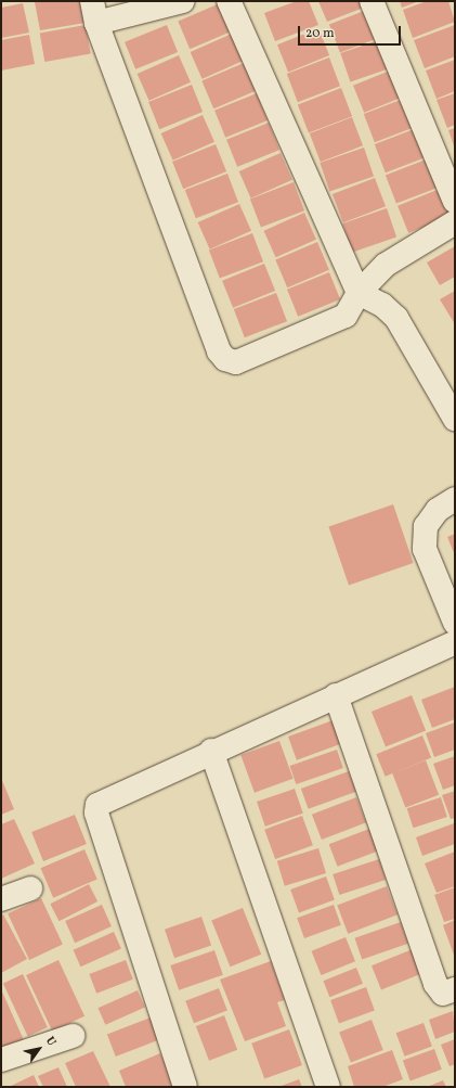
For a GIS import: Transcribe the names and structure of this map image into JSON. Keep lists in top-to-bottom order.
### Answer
{
  "scale_bar": "20 m",
  "north": "top right"
}
